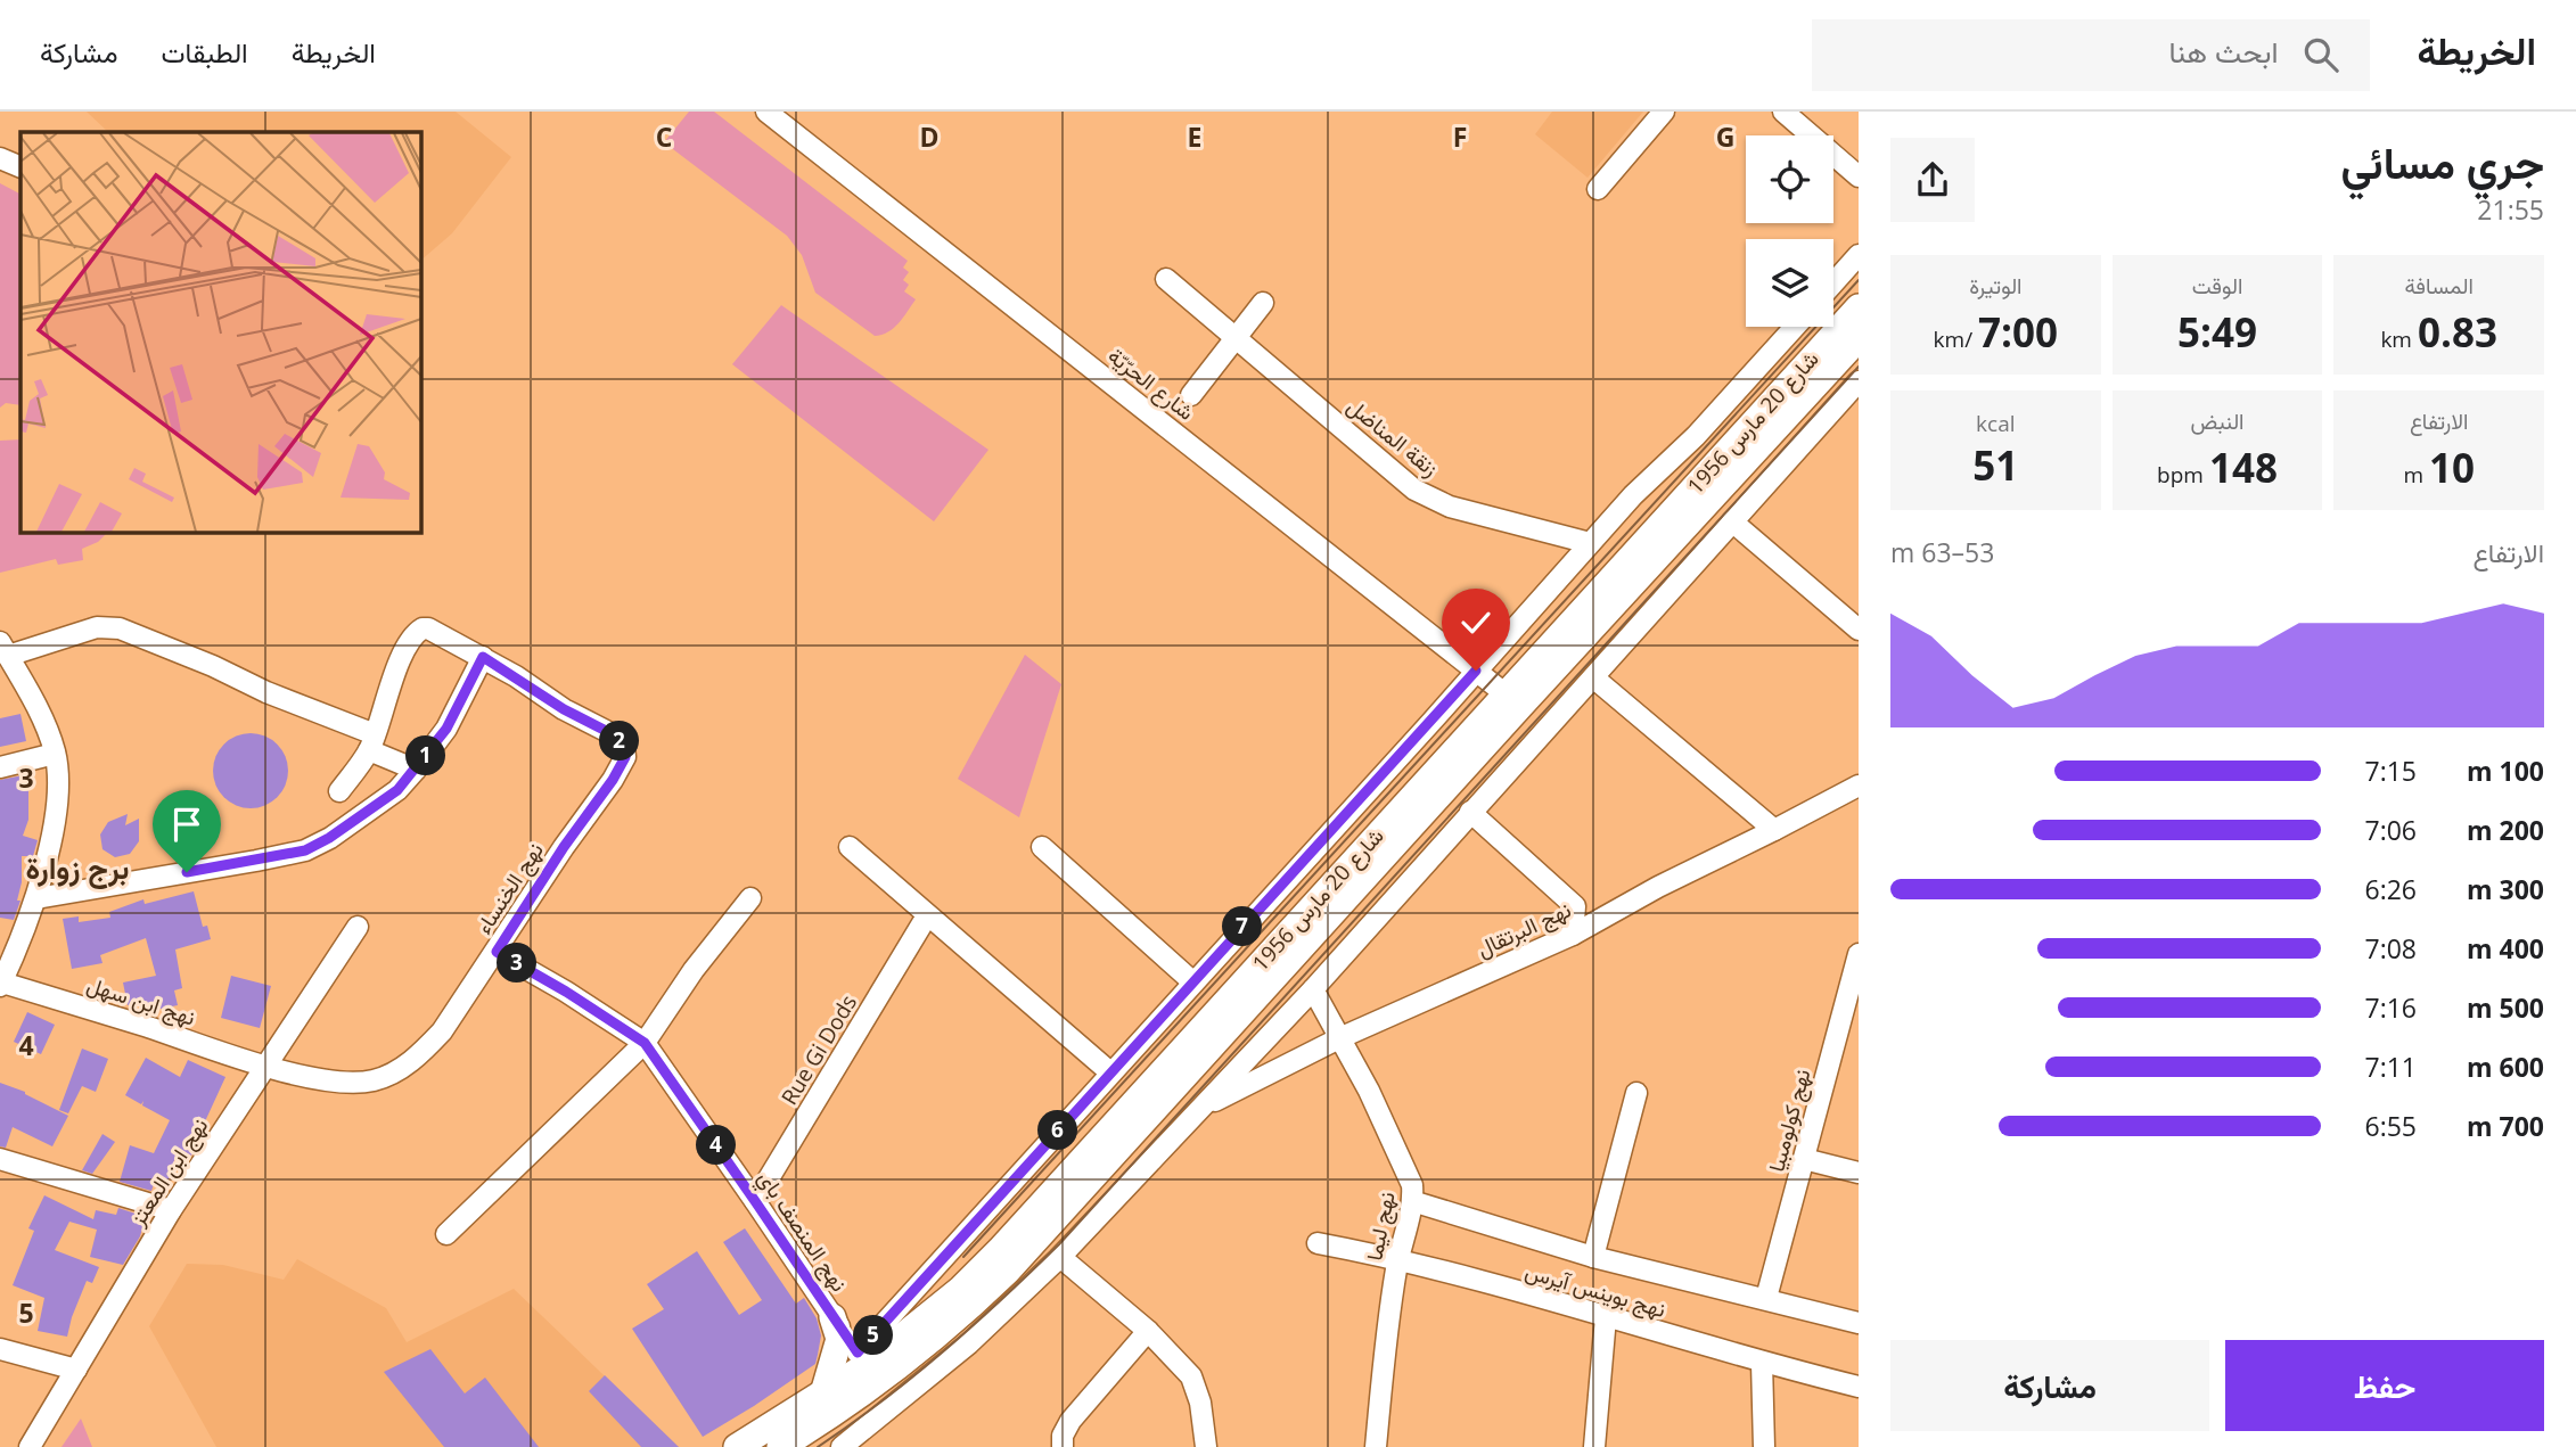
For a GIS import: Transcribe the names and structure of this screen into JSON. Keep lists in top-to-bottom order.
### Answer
{
  "streets": {
    "main road": ["شارع 20 مارس 1956"],
    "street": [
      "شارع الحرّيّة",
      "زنقة المناضل",
      "نهج الخنساء",
      "نهج البرتقال",
      "نهج ابن سهل",
      "Rue Gi Dods",
      "نهج كولومبيا",
      "نهج ابن المعتز",
      "نهج ليما",
      "نهج المنصف باي",
      "نهج بوينس آيرس"
    ]
  },
  "crossings": [
    ["شارع الحرّيّة", "شارع 20 مارس 1956"],
    ["شارع 20 مارس 1956", "زنقة المناضل"],
    ["شارع 20 مارس 1956", "نهج المنصف باي"],
    ["نهج الخنساء", "نهج ابن سهل"],
    ["نهج الخنساء", "نهج ابن المعتز"],
    ["نهج الخنساء", "نهج المنصف باي"],
    ["نهج البرتقال", "نهج ليما"],
    ["نهج ابن سهل", "نهج ابن المعتز"],
    ["Rue Gi Dods", "نهج المنصف باي"],
    ["نهج كولومبيا", "نهج بوينس آيرس"],
    ["نهج ليما", "نهج بوينس آيرس"]
  ],
  "districts": ["برج زوارة"],
  "page": {
    "header": "الخريطة",
    "search": "ابحث هنا",
    "nav": ["الخريطة", "الطبقات", "مشاركة"],
    "heading": ["جري مسائي", "21:55"],
    "stats": [
      ["المسافة", "0.83 km"],
      ["الوقت", "5:49"],
      ["الوتيرة", "7:00 /km"],
      ["الارتفاع", "10 m"],
      ["النبض", "148 bpm"],
      ["kcal", "51"]
    ],
    "chart": ["الارتفاع", "53–63 m"],
    "pins": [
      "2",
      "1",
      "7",
      "3",
      "6",
      "4",
      "5"
    ],
    "list": [
      {
        "name": "100 m",
        "note": "7:15"
      },
      {
        "name": "200 m",
        "note": "7:06"
      },
      {
        "name": "300 m",
        "note": "6:26"
      },
      {
        "name": "400 m",
        "note": "7:08"
      },
      {
        "name": "500 m",
        "note": "7:16"
      },
      {
        "name": "600 m",
        "note": "7:11"
      },
      {
        "name": "700 m",
        "note": "6:55"
      }
    ],
    "buttons": ["حفظ", "مشاركة"]
  },
  "grid": {
    "columns": [
      "C",
      "D",
      "E",
      "F",
      "G"
    ],
    "rows": ["3", "4", "5"]
  }
}
